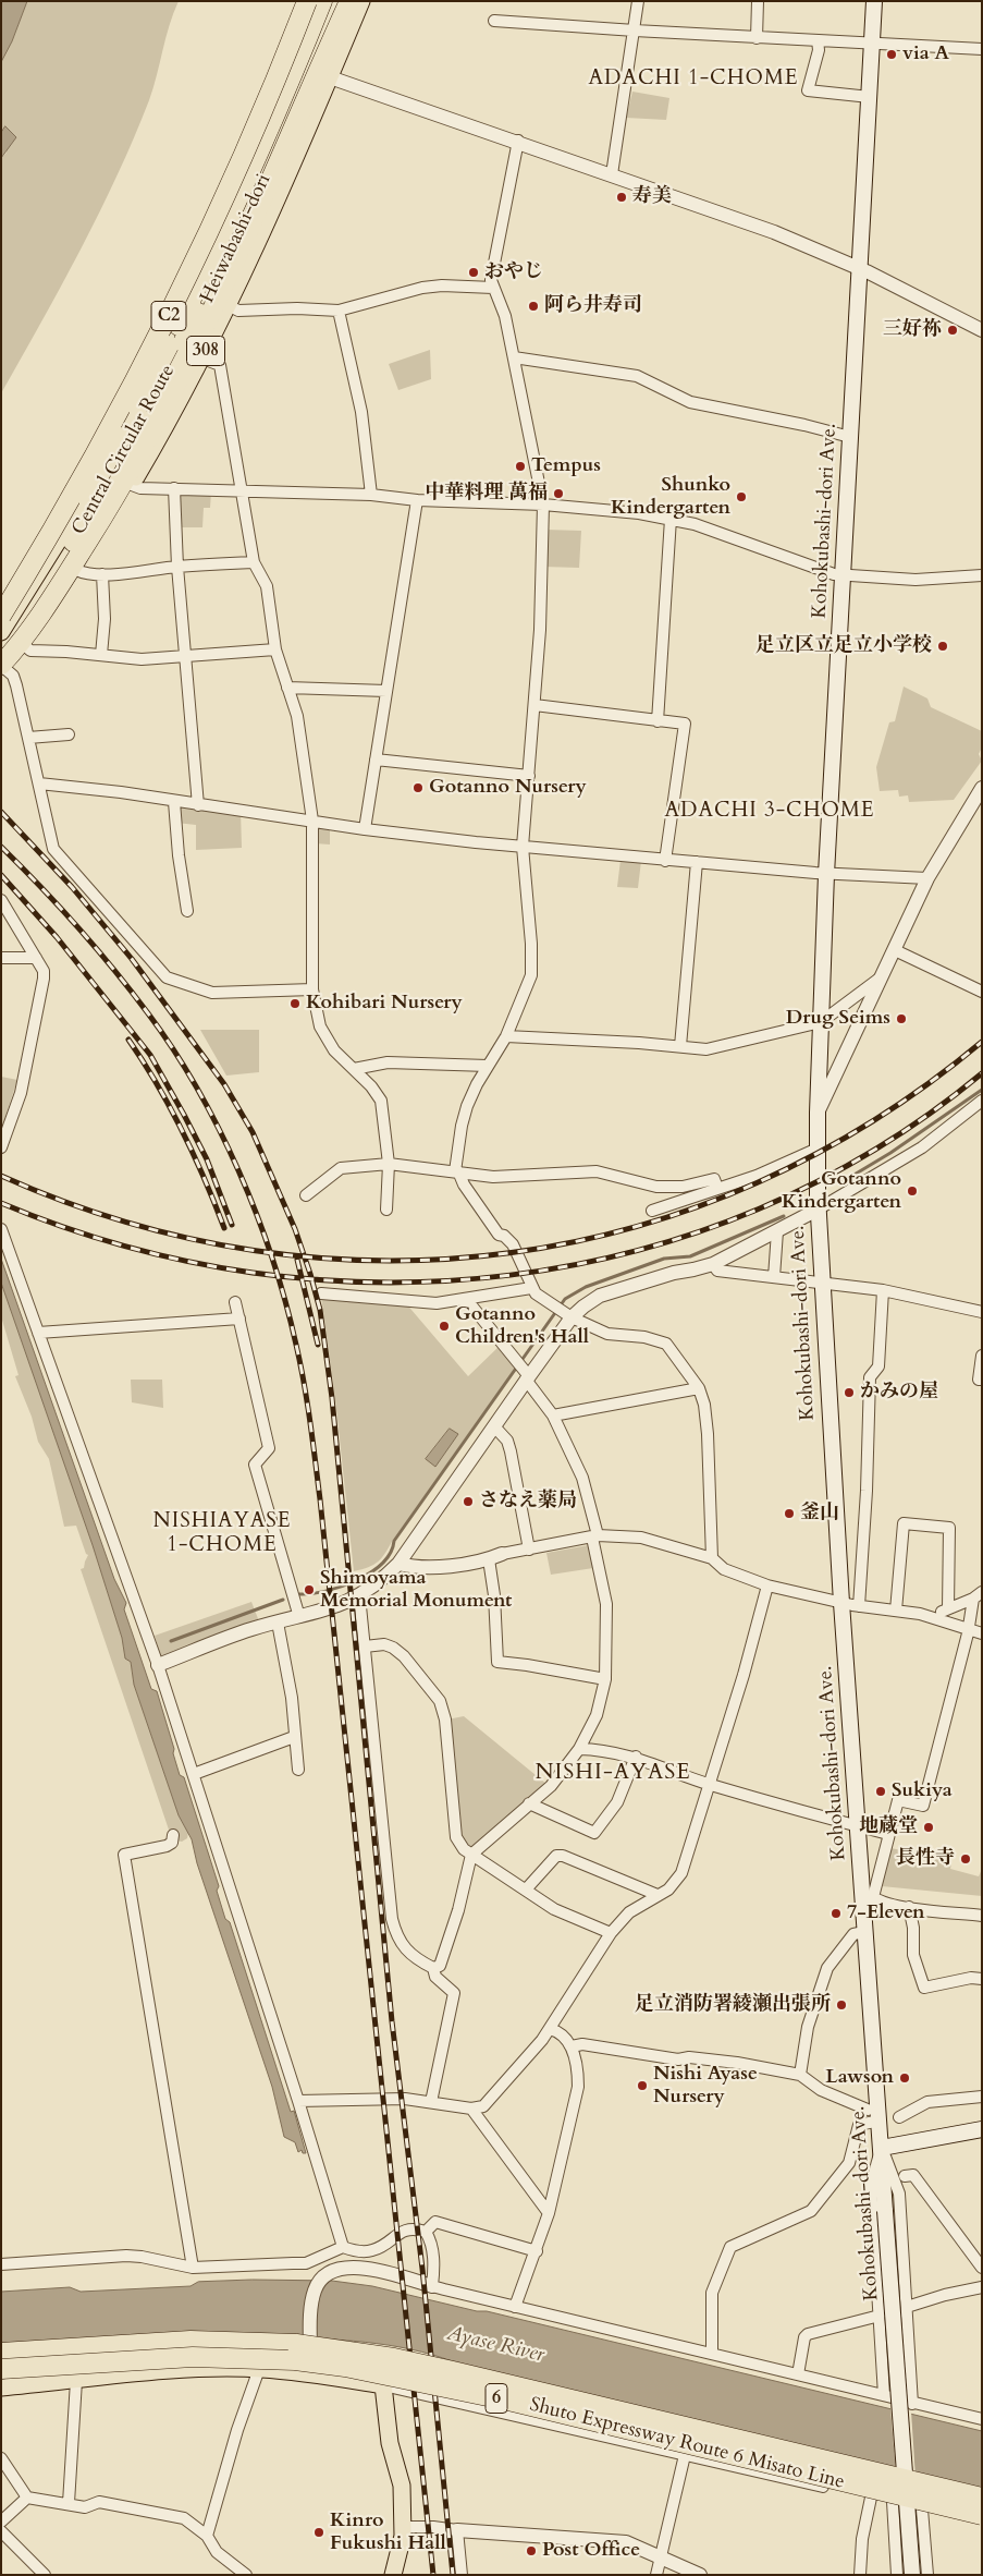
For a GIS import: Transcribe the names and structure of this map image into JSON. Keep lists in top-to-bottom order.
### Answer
{
  "streets": {
    "highway": [
      "C2",
      "Central Circular Route",
      "6",
      "Shuto Expressway Route 6 Misato Line"
    ],
    "main road": ["Heiwabashi-dori", "308", "Kohokubashi-dori Ave."]
  },
  "districts": [
    "ADACHI 1-CHOME",
    "ADACHI 3-CHOME",
    "NISHIAYASE 1-CHOME",
    "NISHI-AYASE"
  ],
  "water": ["Ayase River"],
  "places": [
    "via A",
    "寿美",
    "おやじ",
    "阿ら井寿司",
    "三好祢",
    "Tempus",
    "中華料理 萬福",
    "Shunko Kindergarten",
    "足立区立足立小学校",
    "Gotanno Nursery",
    "Kohibari Nursery",
    "Drug Seims",
    "Gotanno Kindergarten",
    "Gotanno Children's Hall",
    "かみの屋",
    "さなえ薬局",
    "釜山",
    "Shimoyama Memorial Monument",
    "Sukiya",
    "地蔵堂",
    "長性寺",
    "7-Eleven",
    "足立消防署綾瀬出張所",
    "Lawson",
    "Nishi Ayase Nursery",
    "Kinro Fukushi Hall",
    "Post Office"
  ]
}
